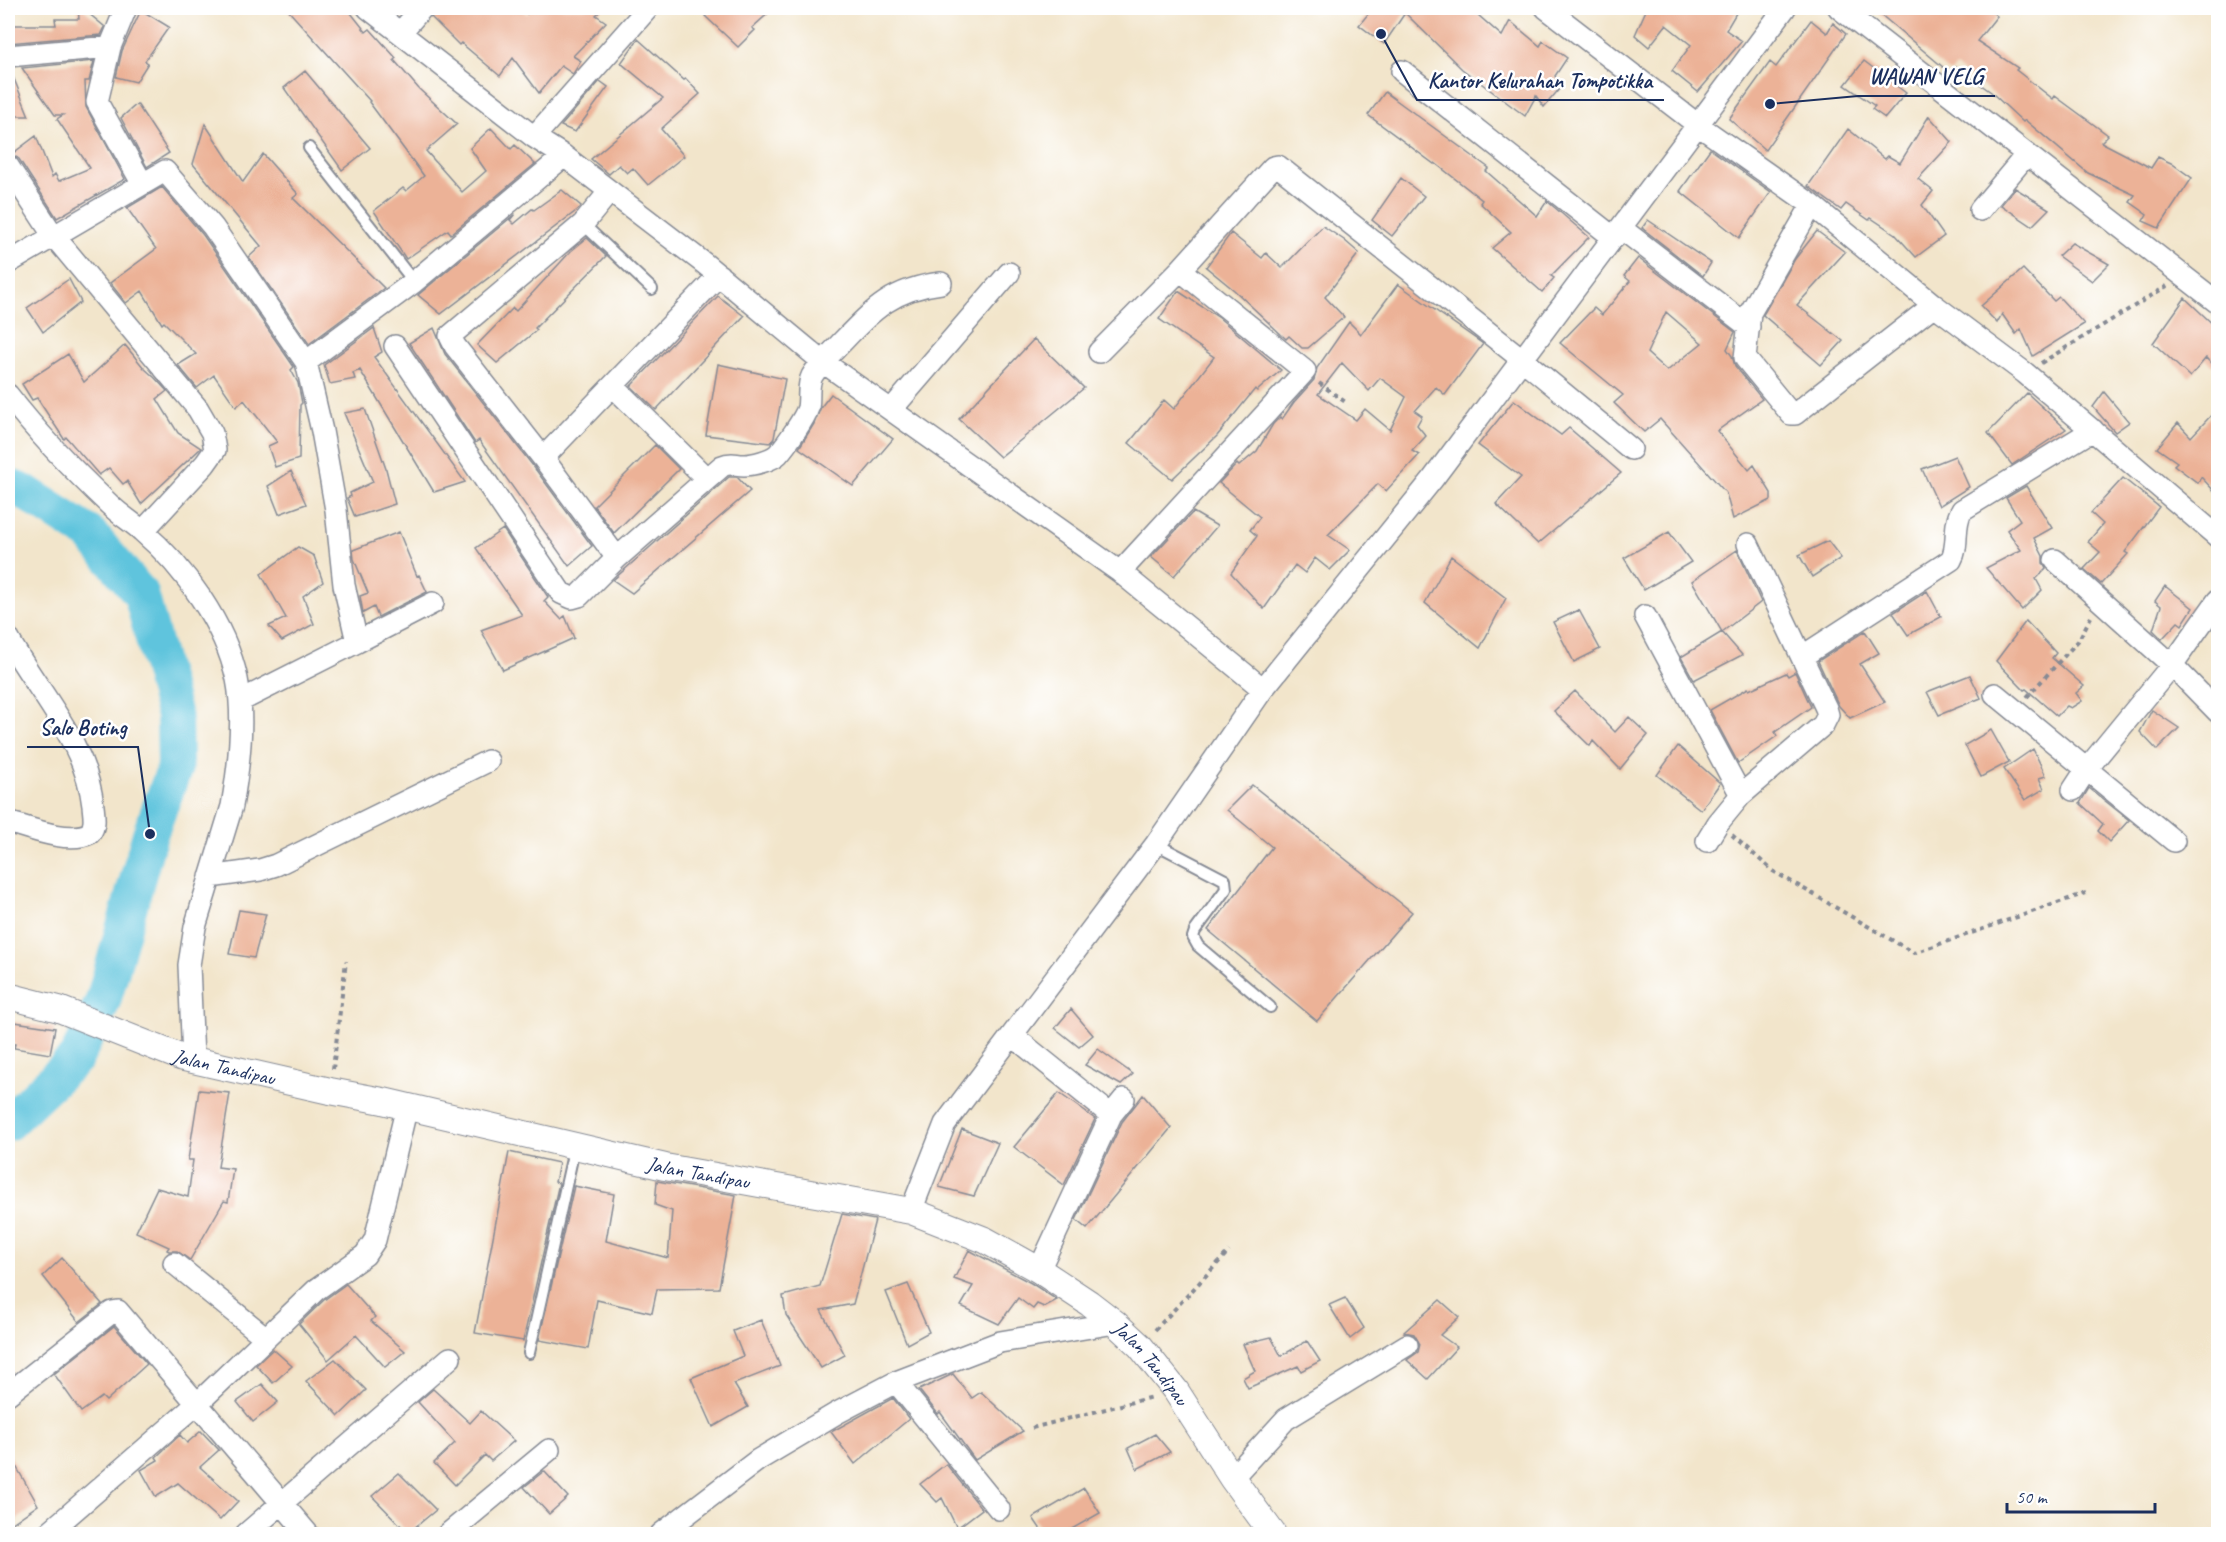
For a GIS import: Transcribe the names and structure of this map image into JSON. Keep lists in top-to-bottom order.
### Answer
{
  "streets": {
    "street": ["Jalan Tandipau"]
  },
  "places": ["Kantor Kelurahan Tompotikka", "WAWAN VELG", "Salo Boting"],
  "scale_bar": "50 m"
}
